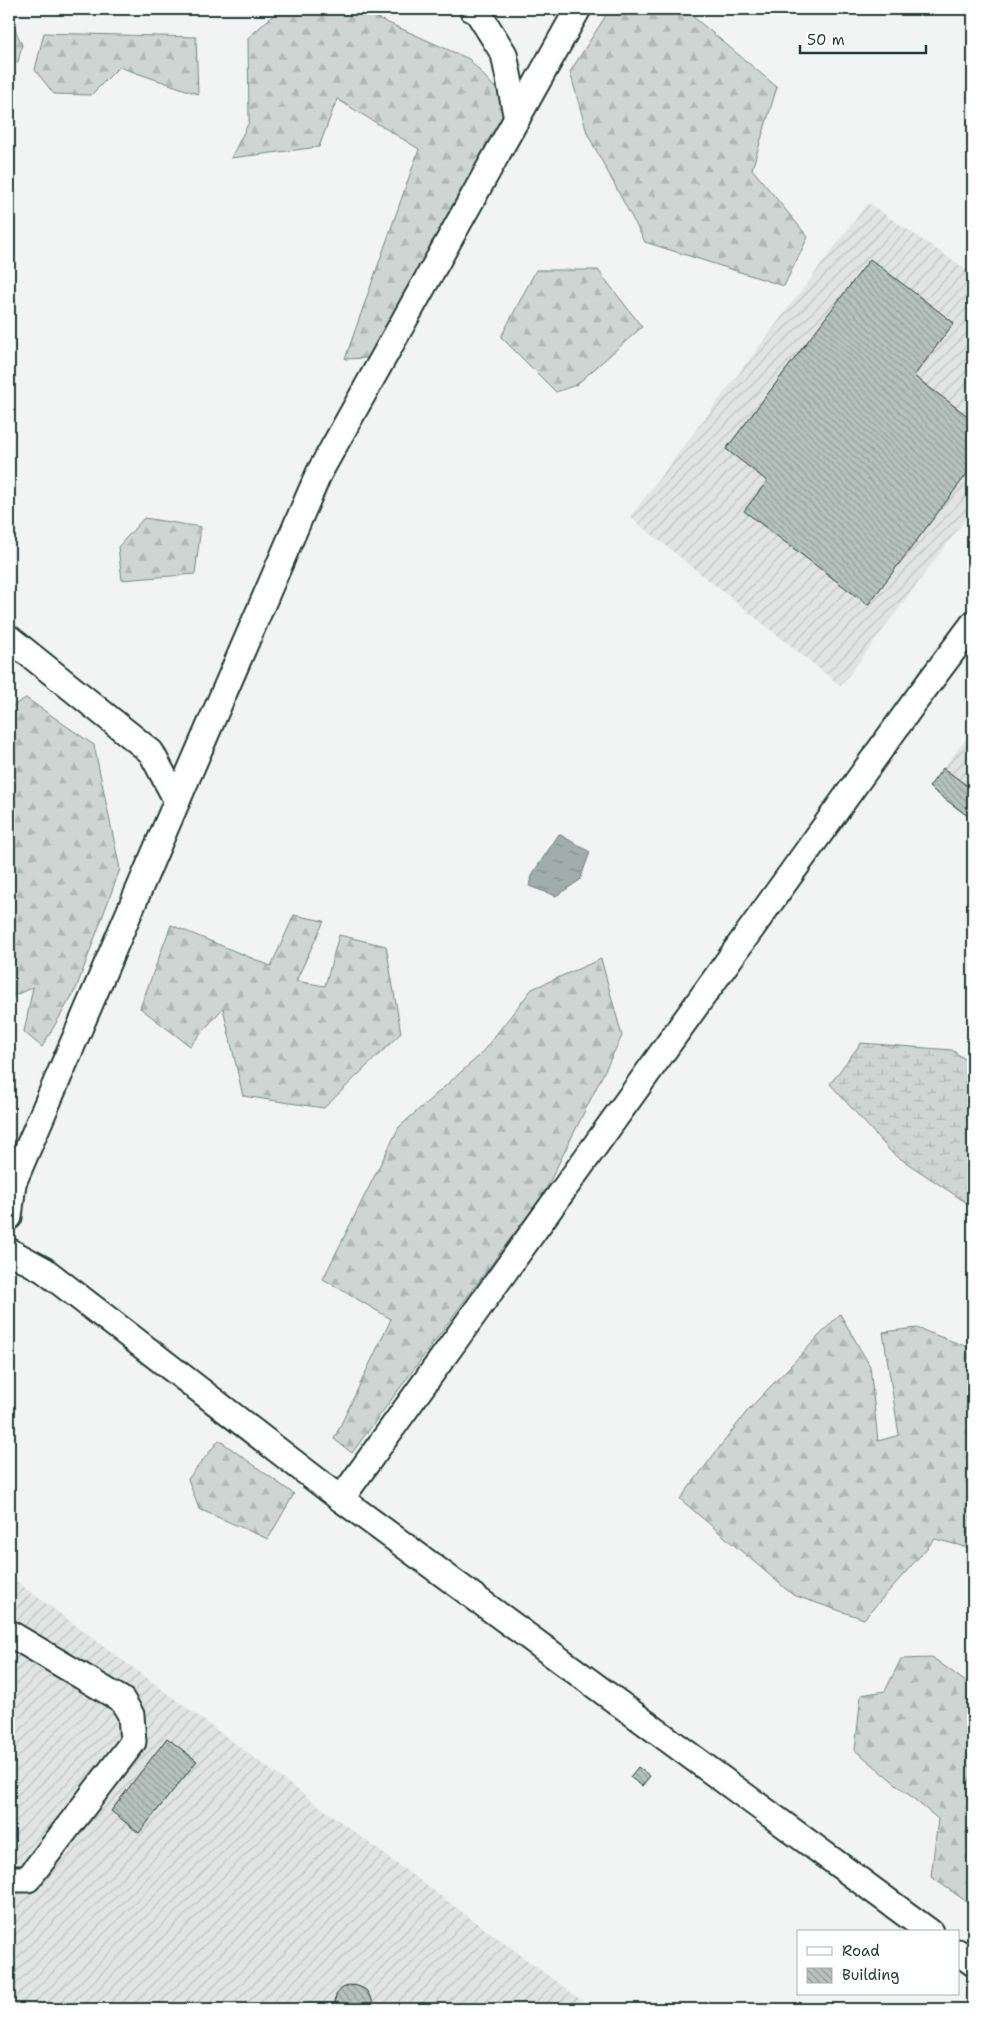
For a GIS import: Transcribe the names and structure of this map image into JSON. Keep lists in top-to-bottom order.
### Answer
{
  "legend": ["Road", "Building"],
  "scale_bar": "50 m"
}
